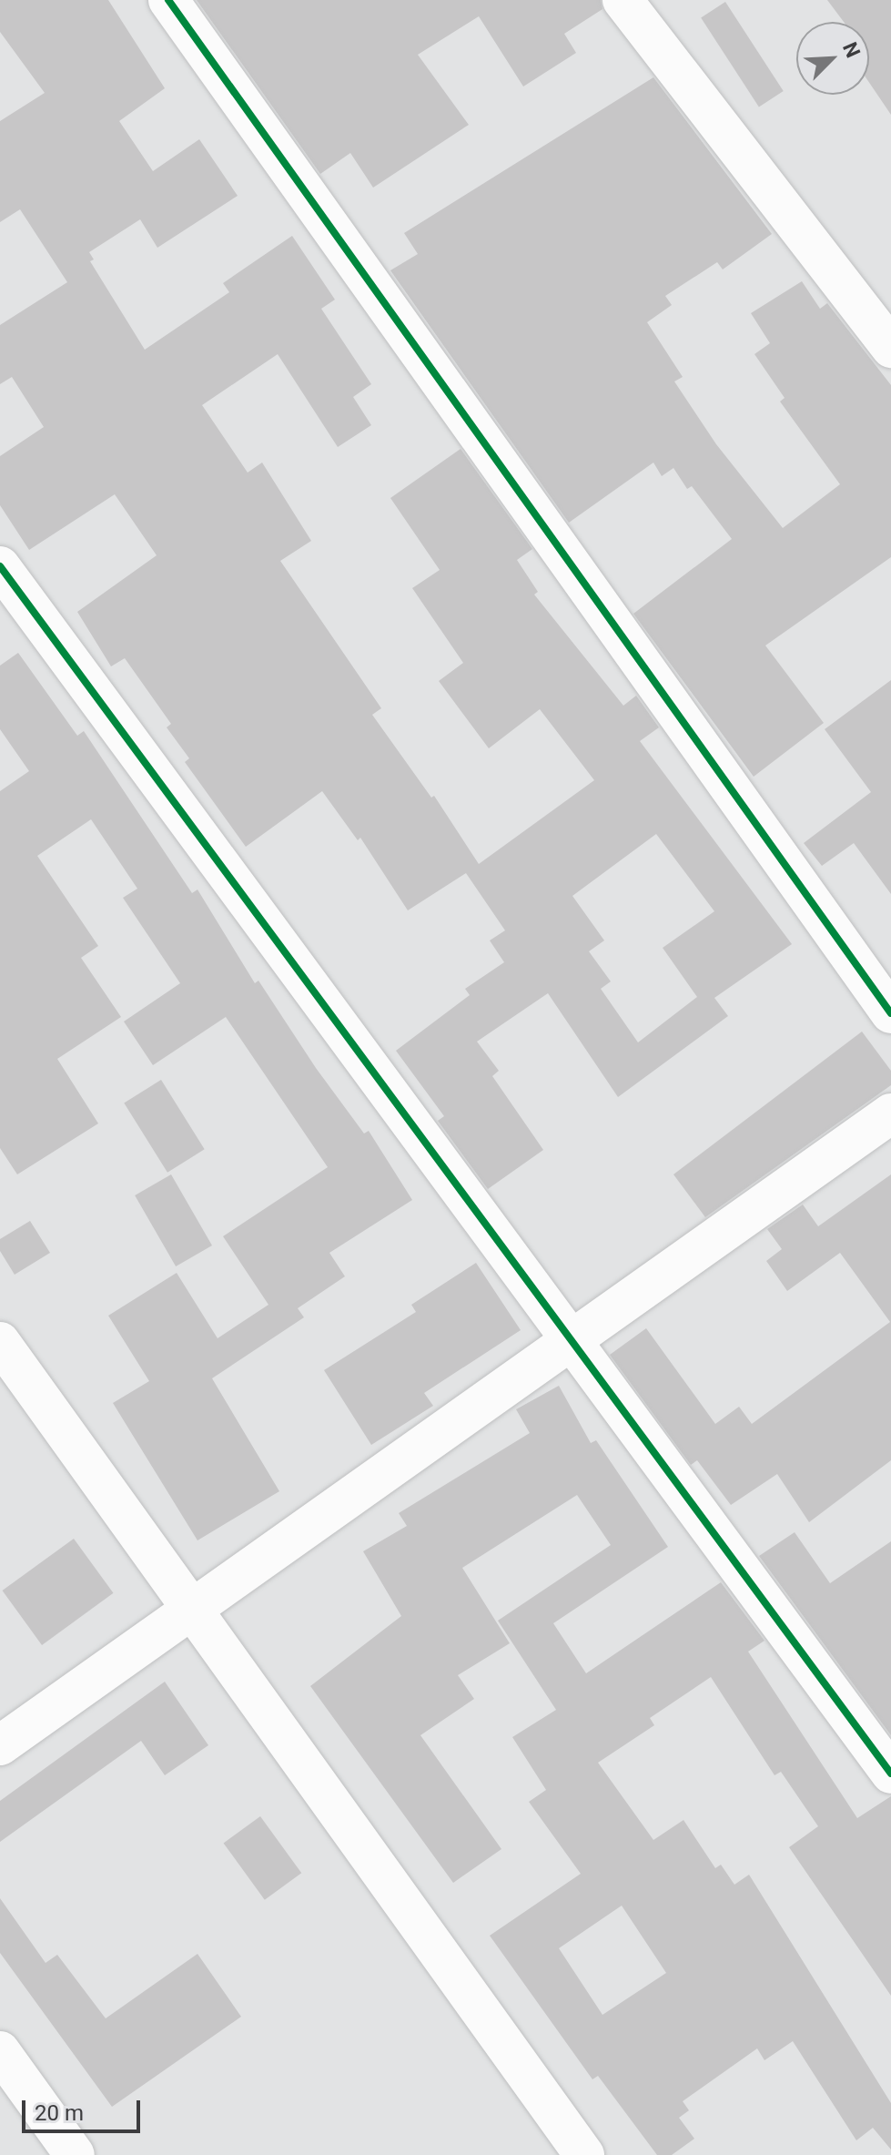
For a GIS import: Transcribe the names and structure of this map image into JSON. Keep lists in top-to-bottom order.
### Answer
{
  "scale_bar": "20 m",
  "north": "top right"
}
